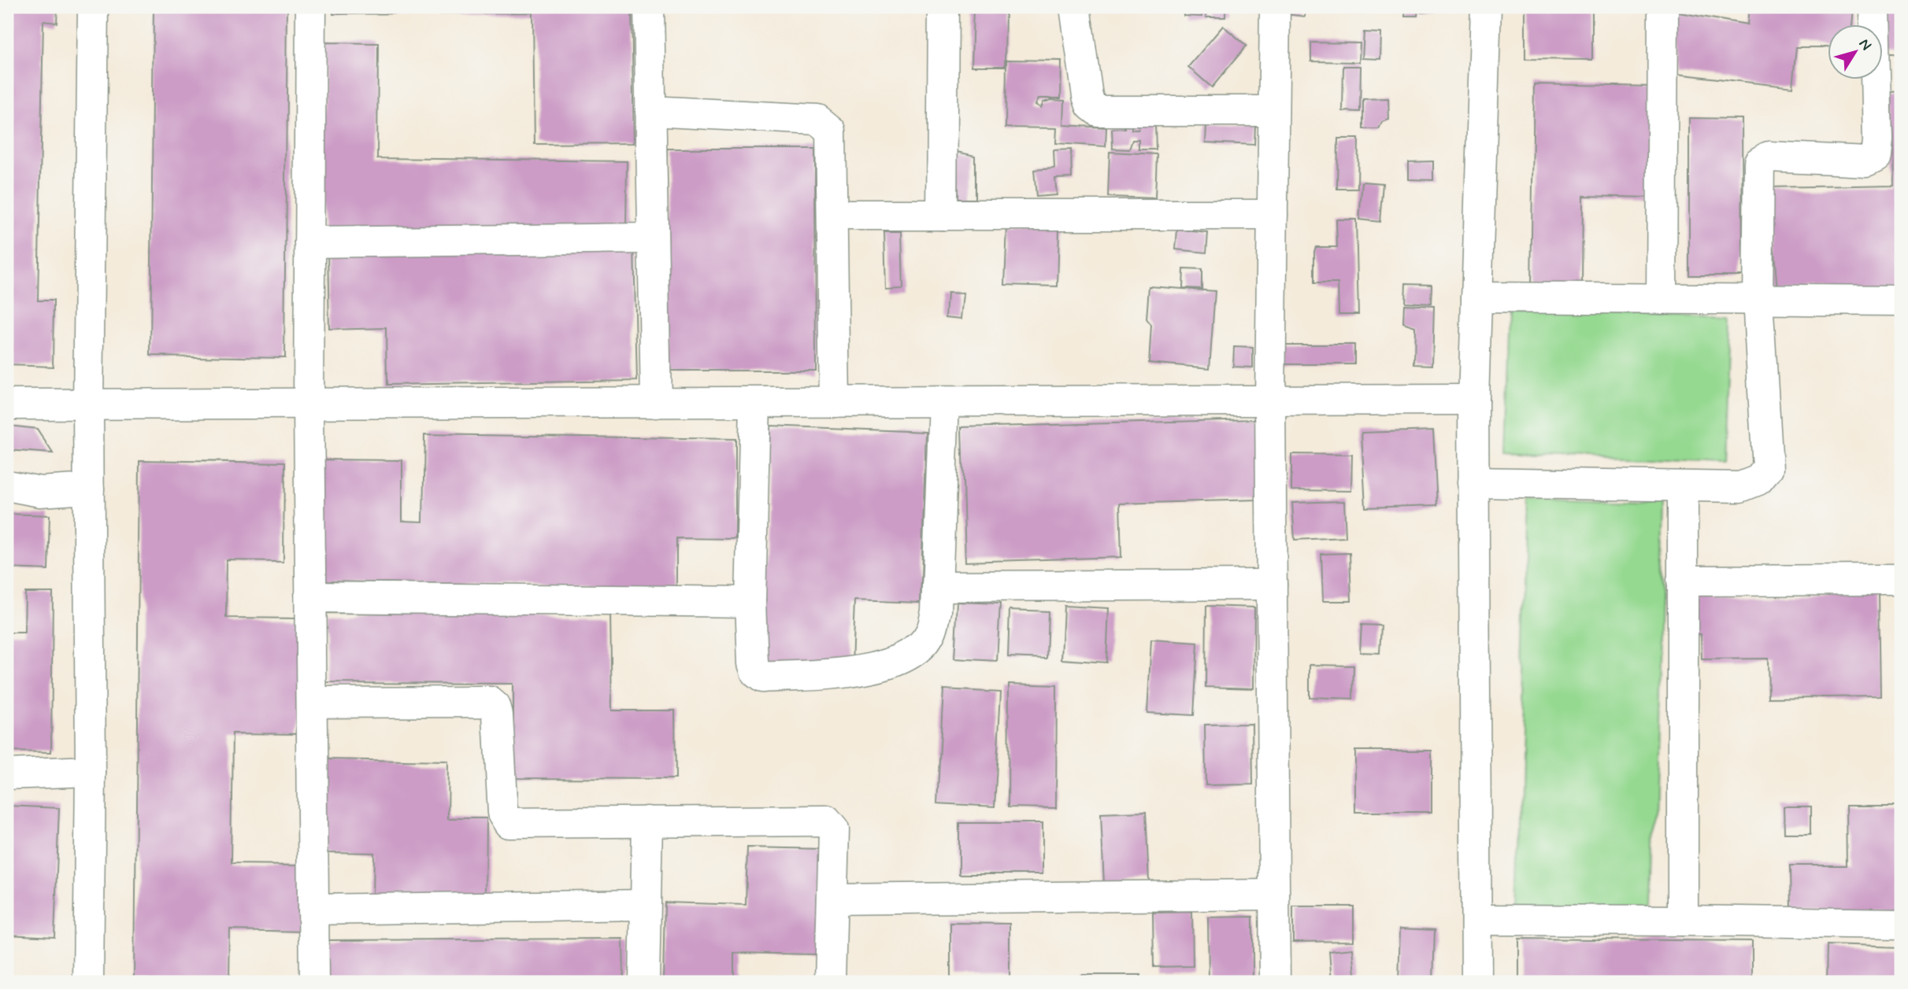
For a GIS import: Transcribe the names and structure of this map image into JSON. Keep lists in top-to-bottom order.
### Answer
{
  "north": "top right"
}
